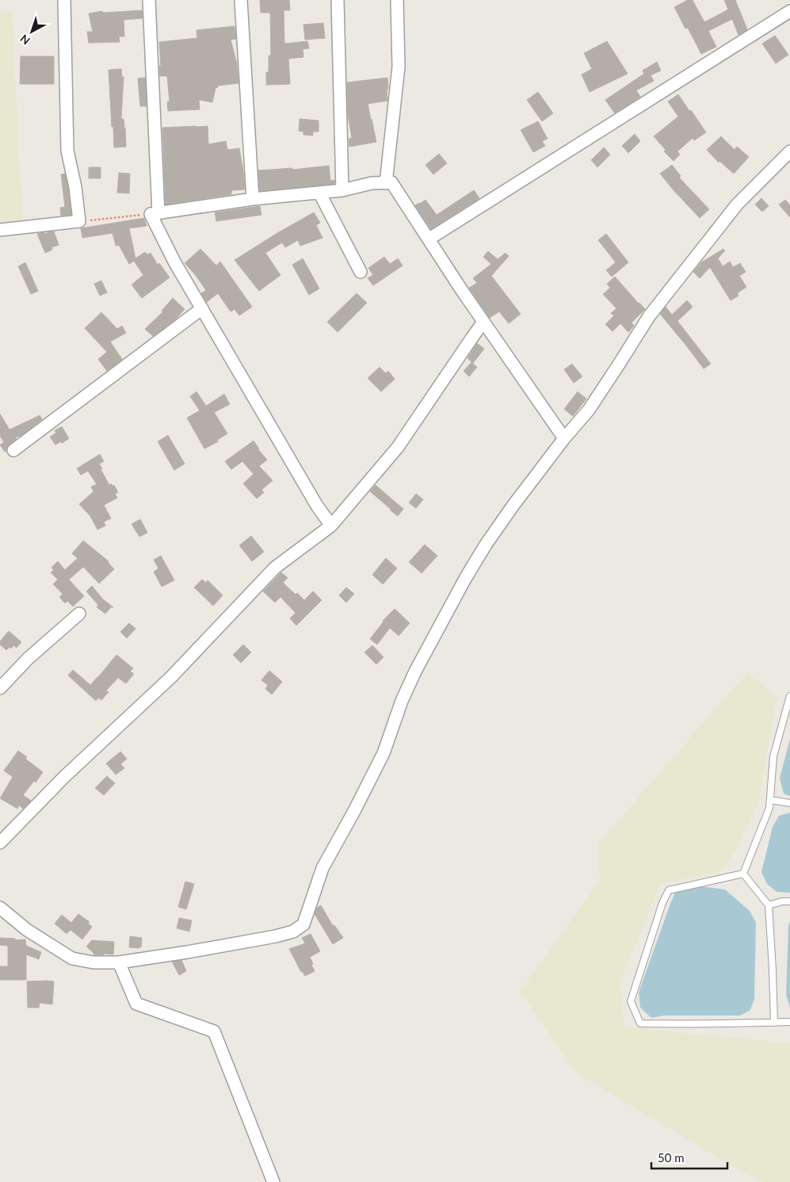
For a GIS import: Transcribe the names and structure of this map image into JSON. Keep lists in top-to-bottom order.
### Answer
{
  "scale_bar": "50 m",
  "north": "bottom left"
}
